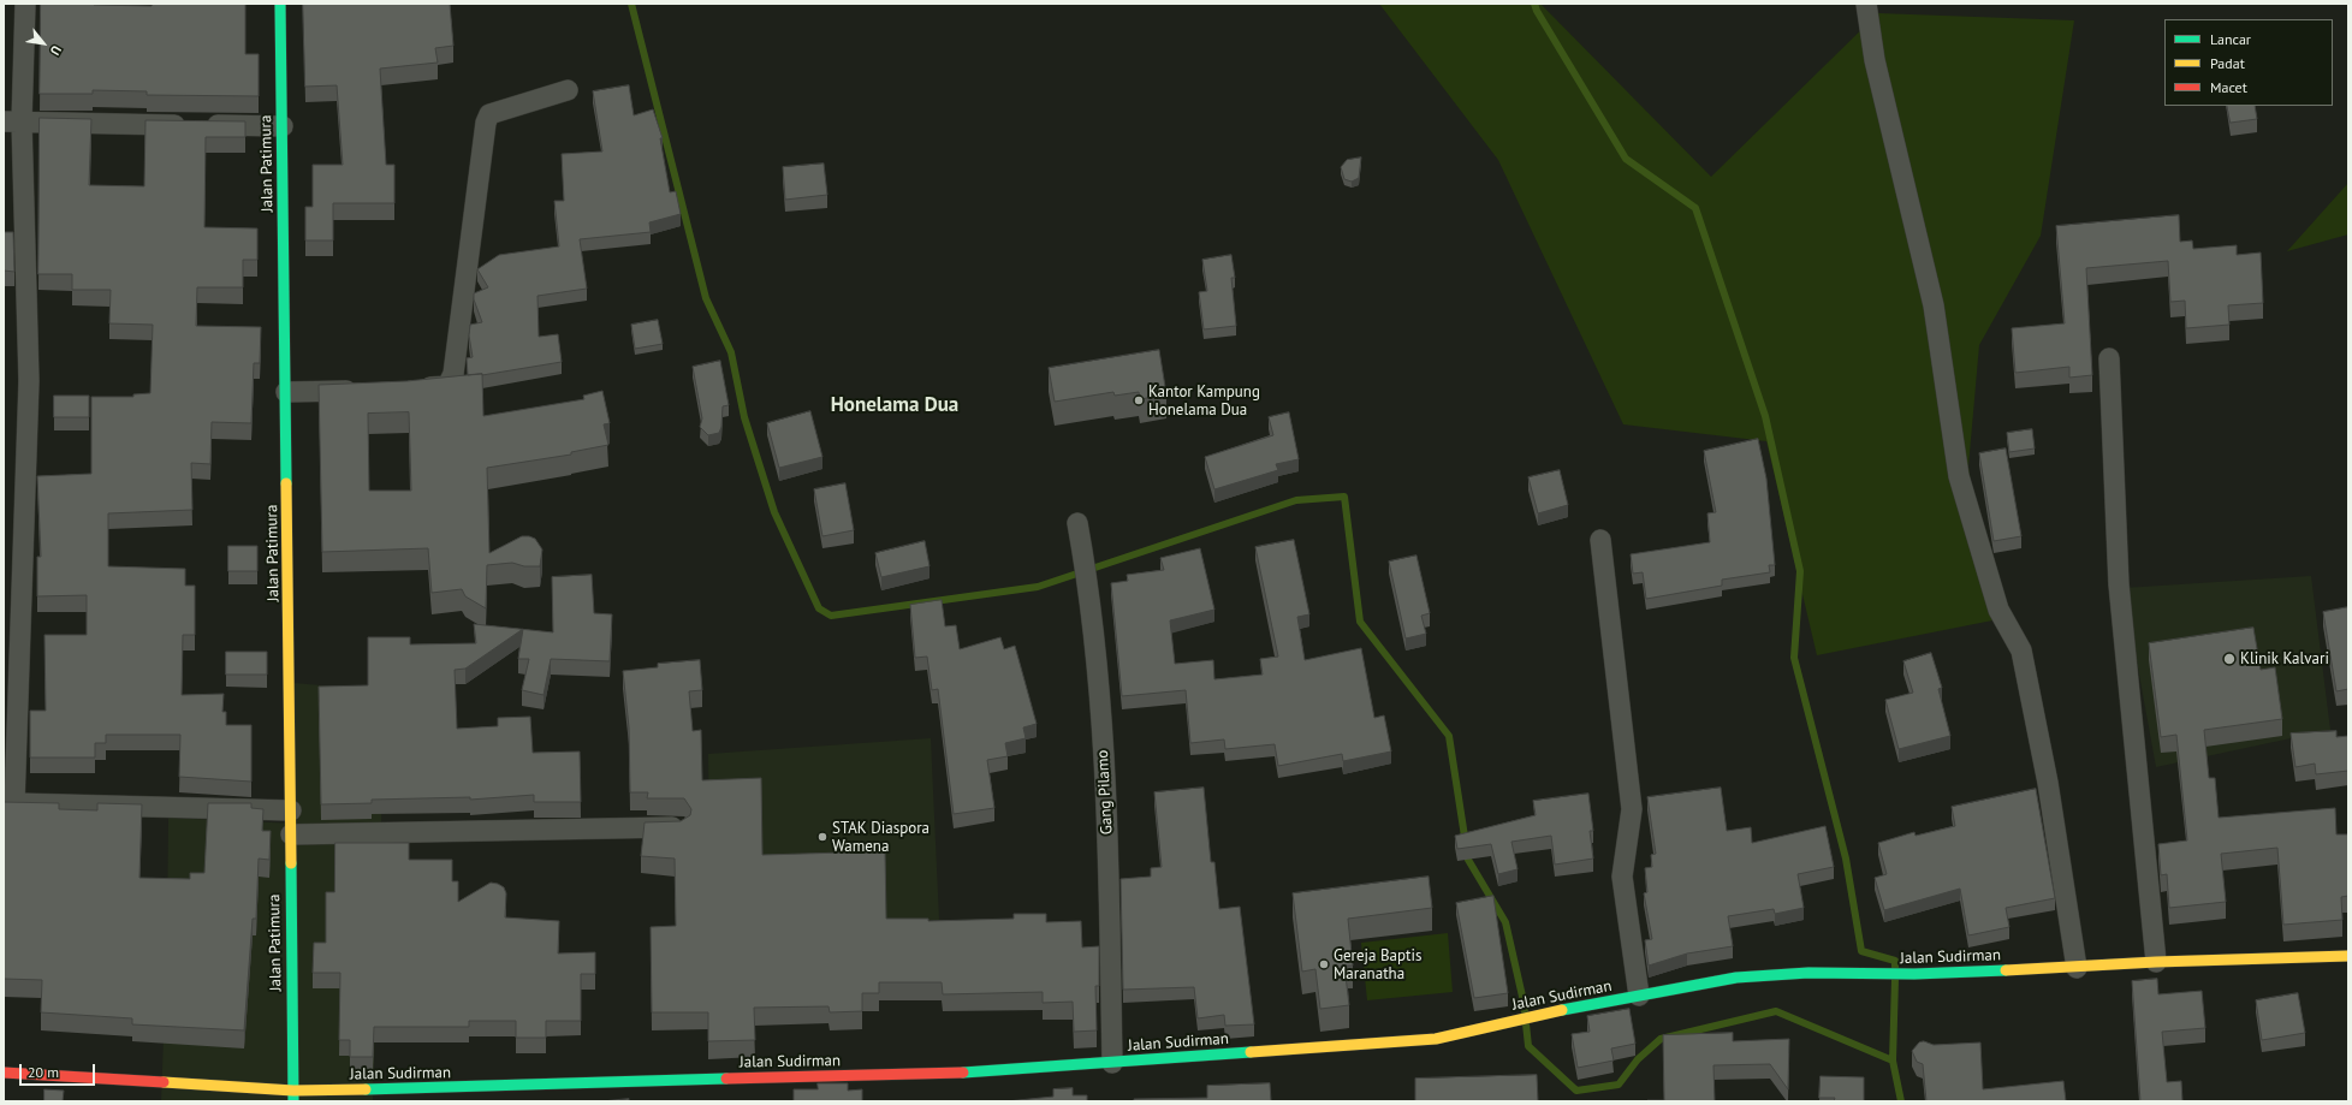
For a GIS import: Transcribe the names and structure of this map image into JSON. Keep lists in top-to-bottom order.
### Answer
{
  "streets": {
    "street": ["Jalan Patimura", "Gang Pilamo", "Jalan Sudirman"]
  },
  "crossings": [
    ["Jalan Patimura", "Jalan Sudirman"],
    ["Gang Pilamo", "Jalan Sudirman"]
  ],
  "districts": ["Honelama Dua"],
  "places": [
    "Kantor Kampung Honelama Dua",
    "Klinik Kalvari",
    "STAK Diaspora Wamena",
    "Gereja Baptis Maranatha"
  ],
  "legend": ["Lancar", "Padat", "Macet"],
  "scale_bar": "20 m",
  "north": "bottom right"
}
